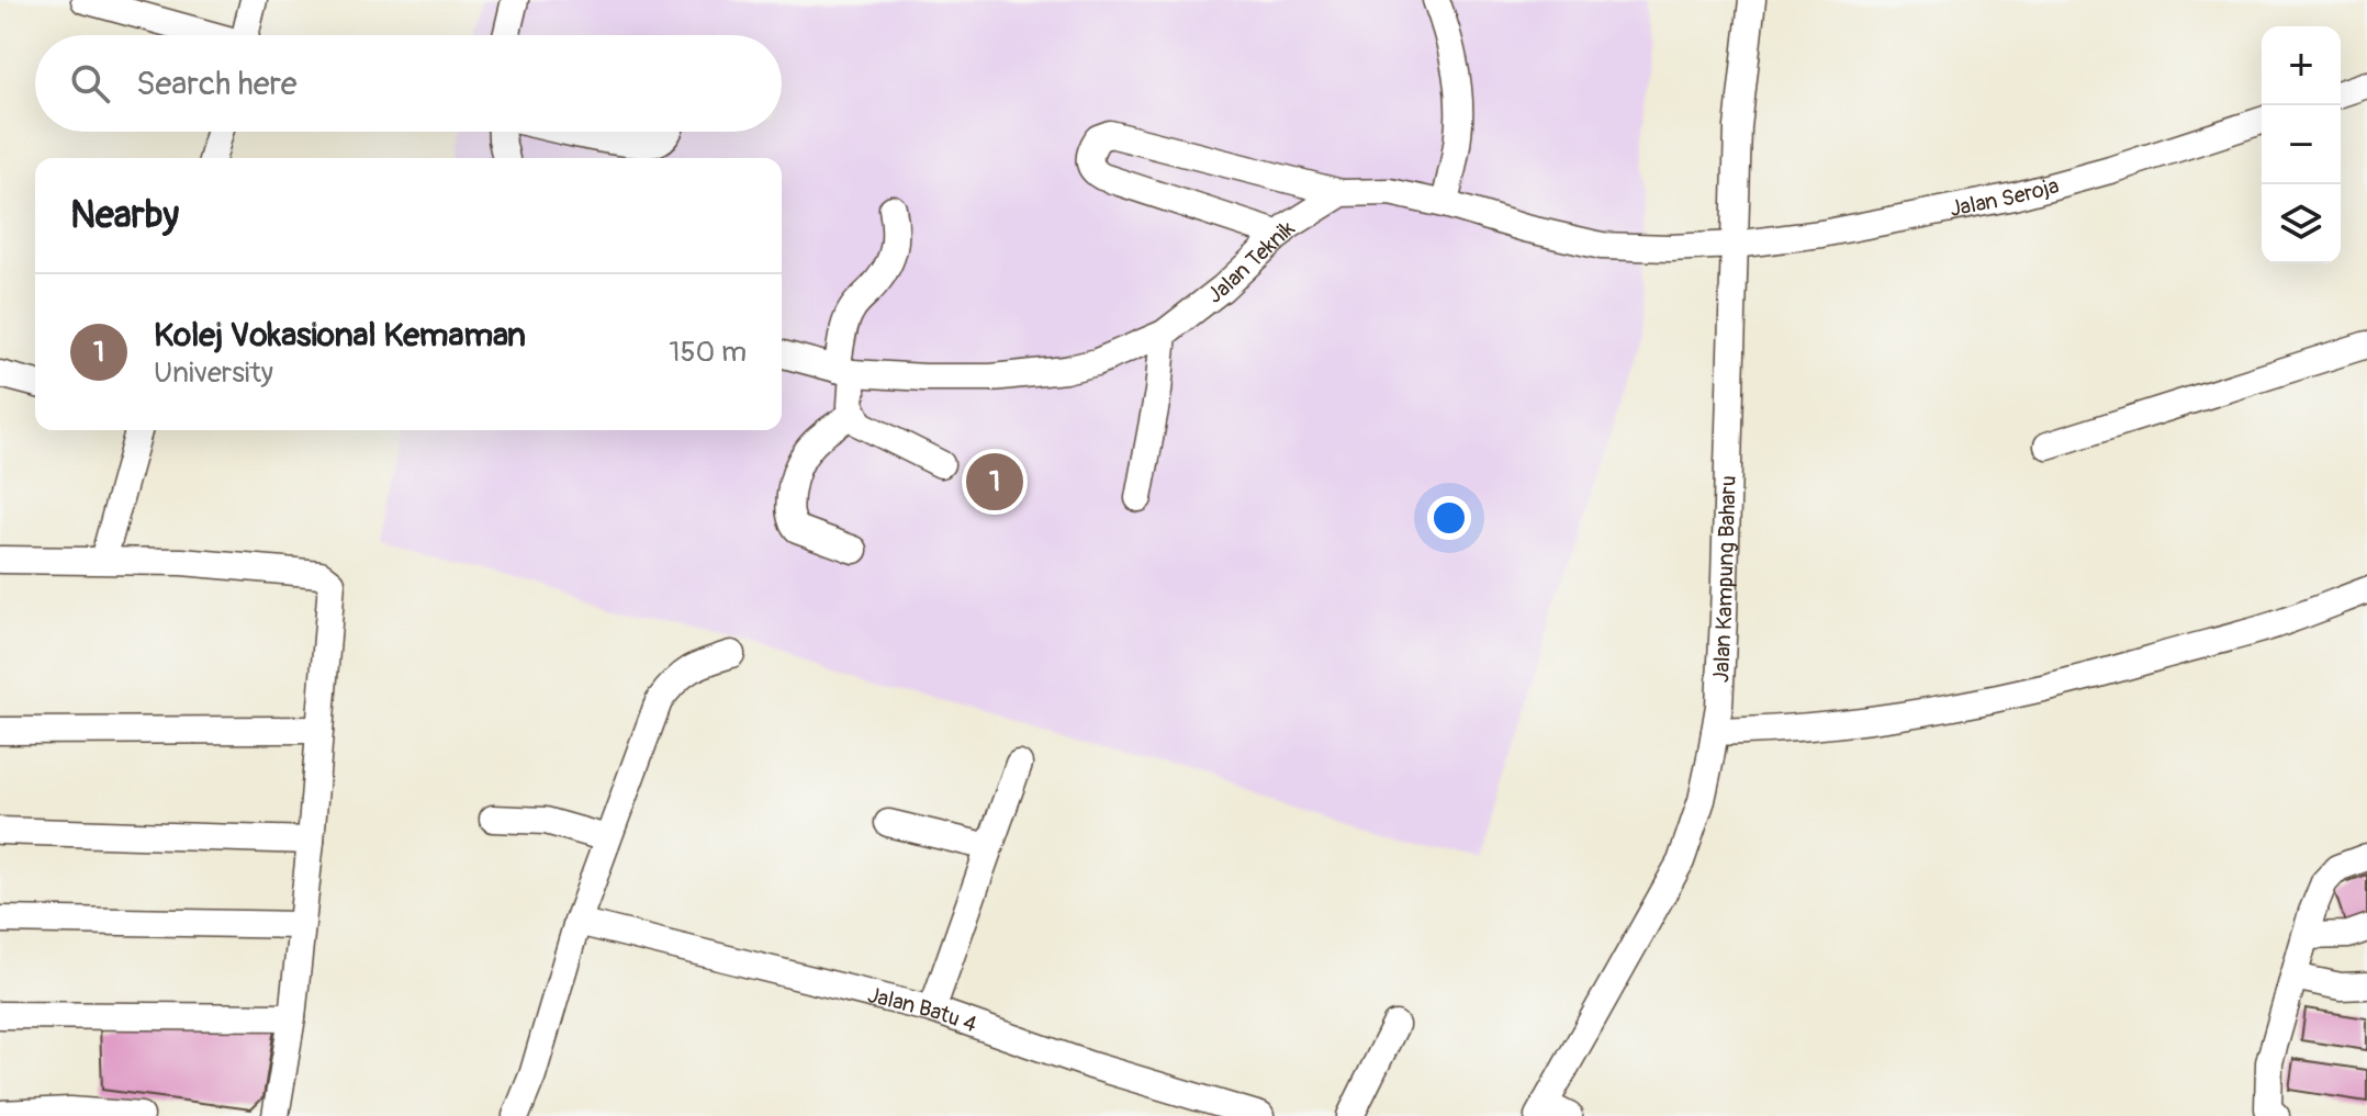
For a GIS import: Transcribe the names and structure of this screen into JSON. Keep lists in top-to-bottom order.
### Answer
{
  "streets": {
    "street": [
      "Jalan Seroja",
      "Jalan Teknik",
      "Jalan Kampung Baharu",
      "Jalan Batu 4"
    ]
  },
  "crossings": [
    ["Jalan Seroja", "Jalan Kampung Baharu"]
  ],
  "page": {
    "map_buttons": ["+", "−"],
    "search": "Search here",
    "heading": "Nearby",
    "list": [
      {
        "mark": "1",
        "name": "Kolej Vokasional Kemaman",
        "note": "University",
        "value": "150 m"
      }
    ],
    "pins": "1"
  }
}
